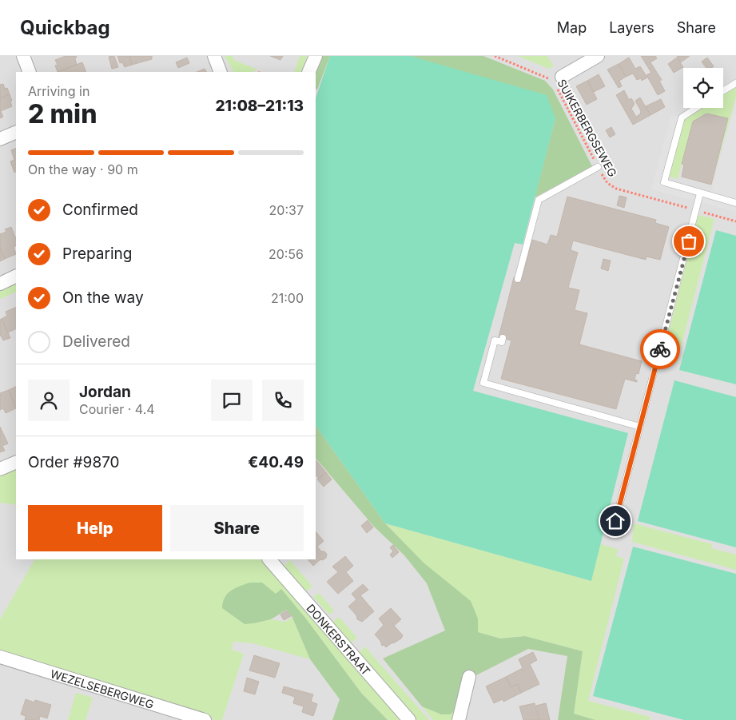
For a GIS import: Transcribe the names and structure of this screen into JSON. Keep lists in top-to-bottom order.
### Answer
{
  "streets": {
    "street": ["DONKERSTRAAT", "WEZELSEBERGWEG"],
    "path": ["SUIKERBERGSEWEG"]
  },
  "page": {
    "header": "Quickbag",
    "nav": ["Map", "Layers", "Share"],
    "heading": ["2 min", "Arriving in", "21:08–21:13"],
    "panel": [
      "Jordan",
      "Courier · 4.4",
      "Order #9870",
      "€40.49"
    ],
    "bar": "On the way · 90 m",
    "list": [
      ["Confirmed", "20:37"],
      ["Preparing", "20:56"],
      ["On the way", "21:00"],
      "Delivered"
    ],
    "buttons": ["Help", "Share"]
  }
}
